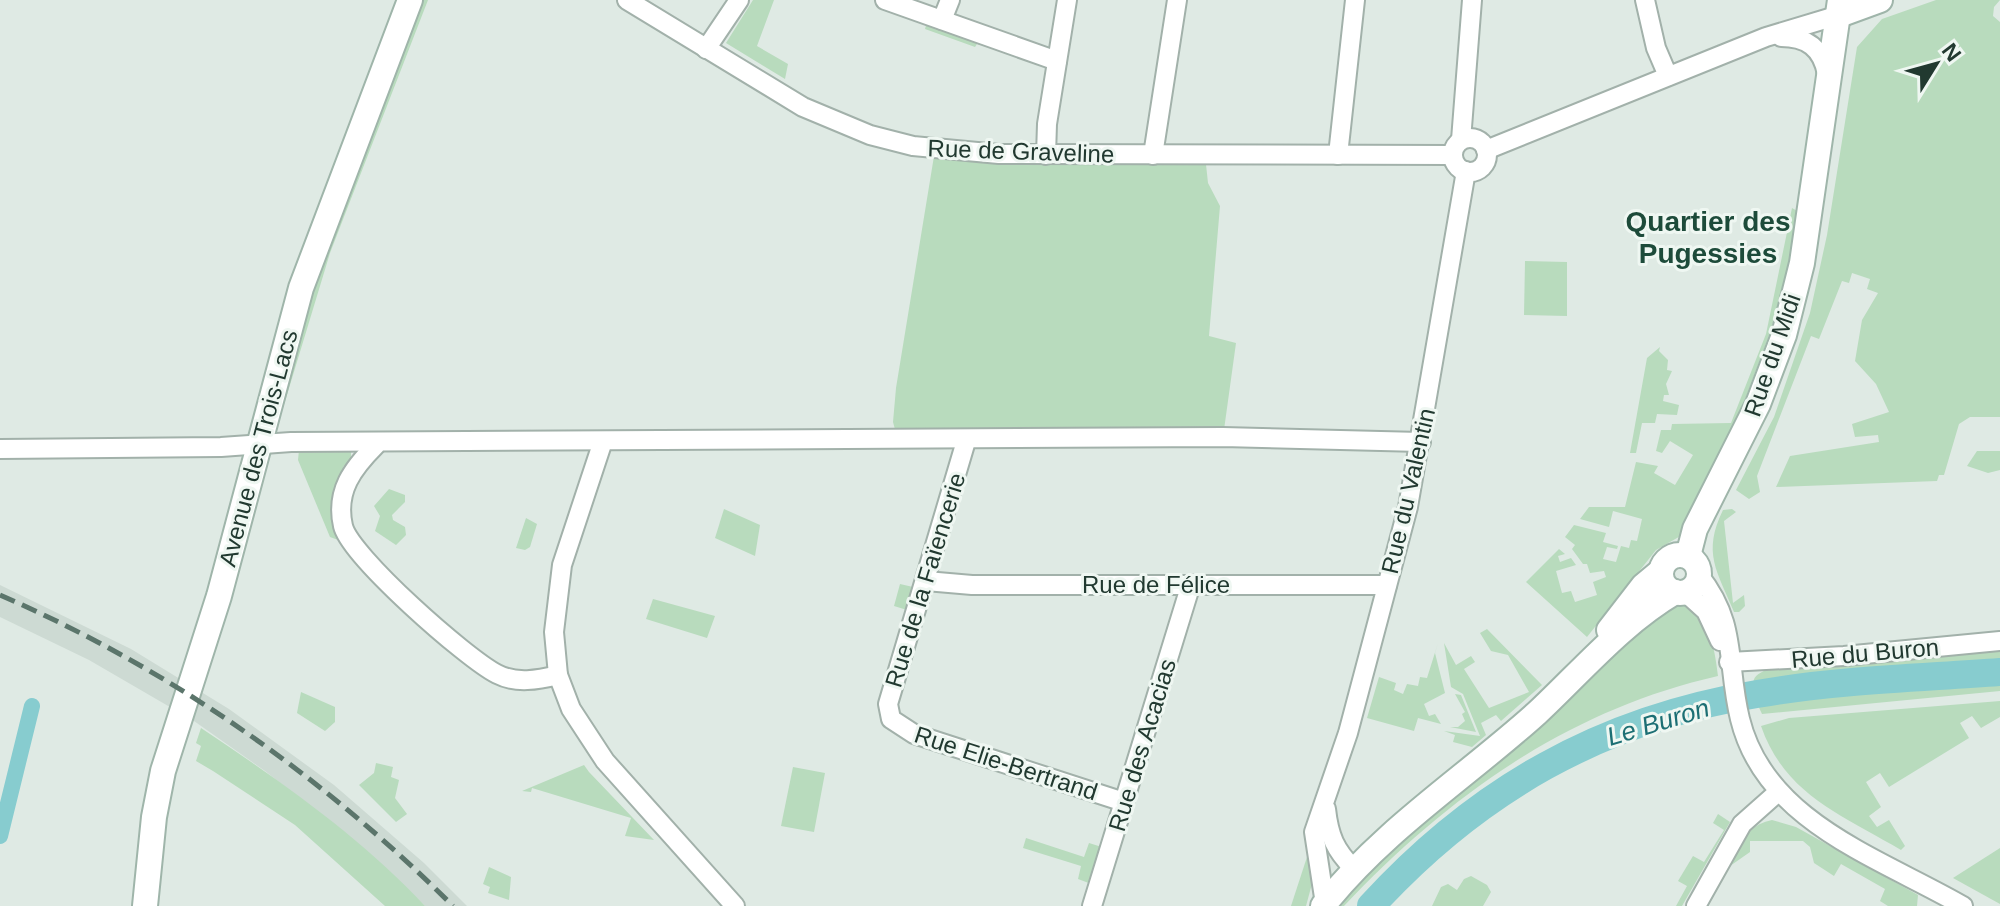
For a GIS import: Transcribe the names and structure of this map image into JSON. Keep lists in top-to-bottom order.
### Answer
{
  "streets": {
    "main road": ["Rue du Midi", "Avenue des Trois-Lacs"],
    "street": [
      "Rue de Graveline",
      "Rue du Valentin",
      "Rue de la Faïencerie",
      "Rue de Félice",
      "Rue du Buron",
      "Rue des Acacias",
      "Rue Elie-Bertrand"
    ]
  },
  "crossings": [
    ["Rue de Graveline", "Rue du Valentin"],
    ["Rue du Valentin", "Rue de Félice"],
    ["Rue de la Faïencerie", "Rue de Félice"],
    ["Rue de la Faïencerie", "Rue Elie-Bertrand"],
    ["Rue de Félice", "Rue des Acacias"],
    ["Rue des Acacias", "Rue Elie-Bertrand"]
  ],
  "districts": ["Quartier des Pugessies"],
  "water": ["Le Buron"],
  "north": "top right"
}
